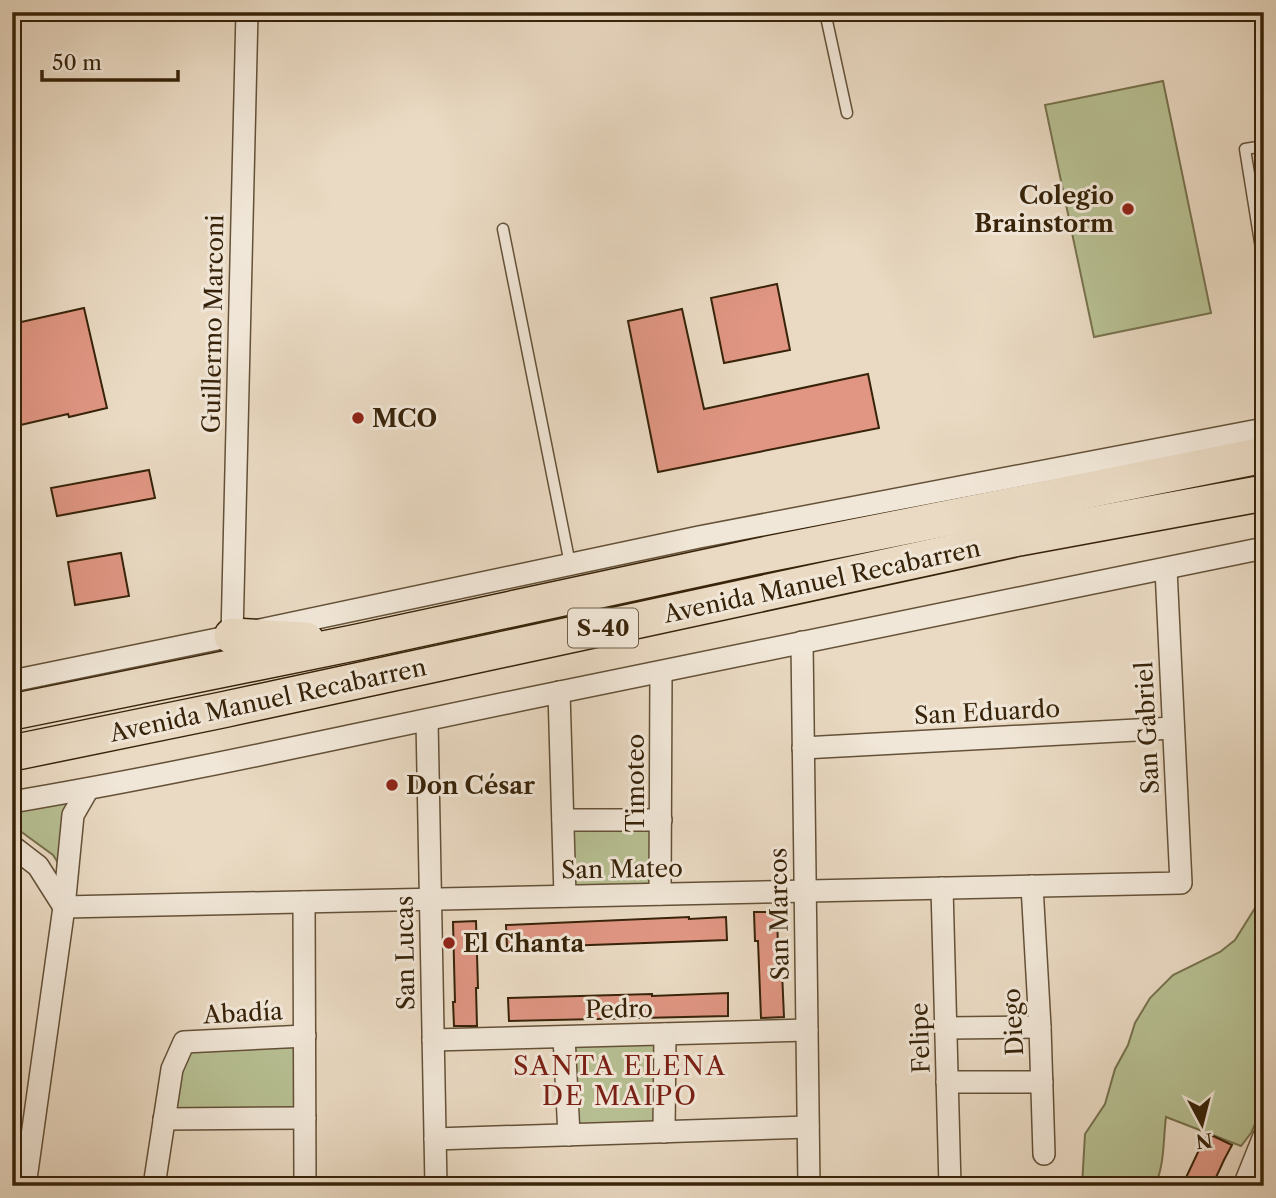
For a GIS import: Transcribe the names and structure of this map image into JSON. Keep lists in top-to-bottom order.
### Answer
{
  "streets": {
    "main road": ["Avenida Manuel Recabarren", "S-40"],
    "street": [
      "Guillermo Marconi",
      "San Eduardo",
      "San Gabriel",
      "Timoteo",
      "San Mateo",
      "San Marcos",
      "San Lucas",
      "Pedro",
      "Abadía",
      "Diego",
      "Felipe"
    ]
  },
  "crossings": [
    ["Avenida Manuel Recabarren", "San Gabriel"],
    ["Avenida Manuel Recabarren", "Timoteo"],
    ["Avenida Manuel Recabarren", "San Marcos"],
    ["Avenida Manuel Recabarren", "San Lucas"],
    ["San Eduardo", "San Gabriel"],
    ["San Eduardo", "San Marcos"],
    ["San Gabriel", "San Mateo"],
    ["Timoteo", "San Mateo"],
    ["San Mateo", "San Marcos"],
    ["San Mateo", "San Lucas"],
    ["San Mateo", "Diego"],
    ["San Mateo", "Felipe"],
    ["San Marcos", "Pedro"],
    ["San Lucas", "Pedro"]
  ],
  "districts": ["SANTA ELENA DE MAIPO"],
  "places": [
    "Colegio Brainstorm",
    "MCO",
    "Don César",
    "El Chanta"
  ],
  "scale_bar": "50 m",
  "north": "bottom"
}
